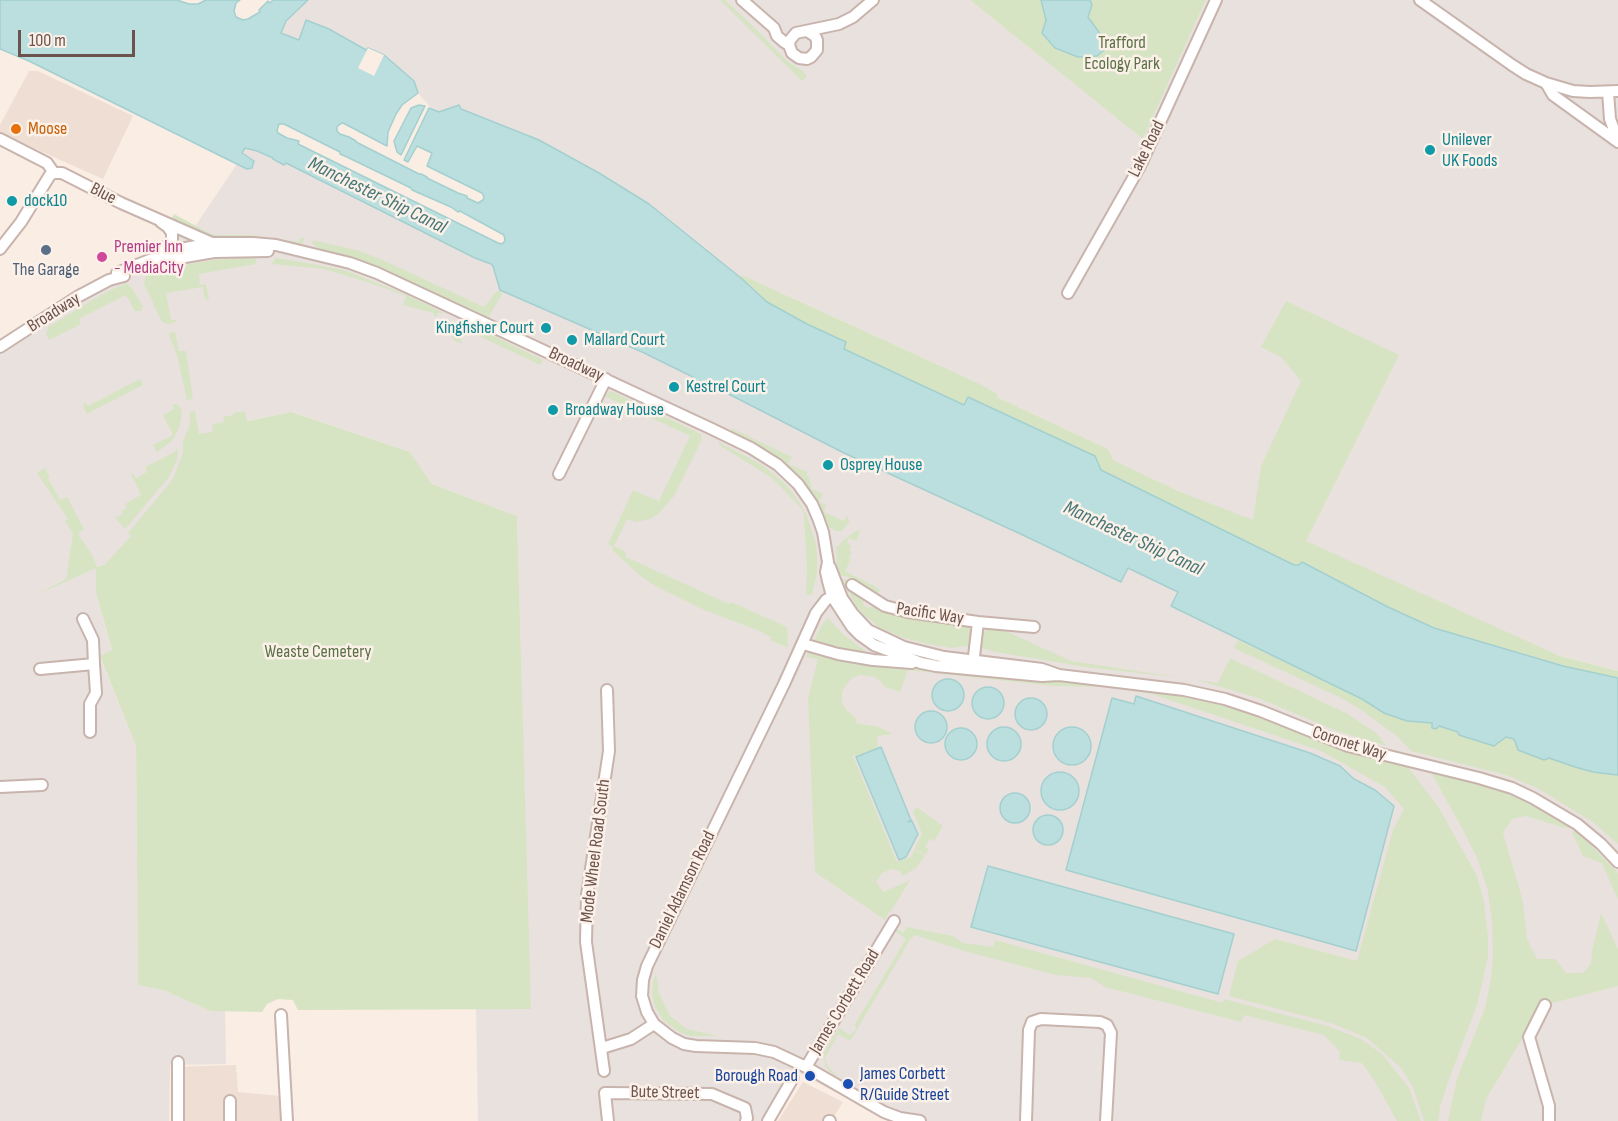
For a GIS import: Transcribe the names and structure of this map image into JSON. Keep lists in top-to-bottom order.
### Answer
{
  "streets": {
    "street": [
      "Lake Road",
      "Blue",
      "Broadway",
      "Pacific Way",
      "Coronet Way",
      "Mode Wheel Road South",
      "Daniel Adamson Road",
      "James Corbett Road",
      "Bute Street"
    ]
  },
  "crossings": [
    ["Blue", "Broadway"],
    ["Broadway", "Coronet Way"],
    ["Pacific Way", "Coronet Way"],
    ["Coronet Way", "Daniel Adamson Road"]
  ],
  "water": ["Manchester Ship Canal"],
  "parks": ["Trafford Ecology Park", "Weaste Cemetery"],
  "places": [
    "Moose",
    "Unilever UK Foods",
    "dock10",
    "The Garage",
    "Premier Inn - MediaCity",
    "Kingfisher Court",
    "Mallard Court",
    "Kestrel Court",
    "Broadway House",
    "Osprey House",
    "Borough Road",
    "James Corbett R/Guide Street"
  ],
  "scale_bar": "100 m"
}
